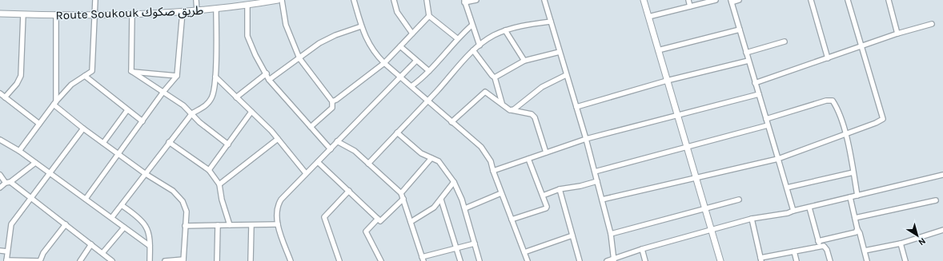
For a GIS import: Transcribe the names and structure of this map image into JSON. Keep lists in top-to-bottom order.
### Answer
{
  "streets": {
    "street": ["Route Soukouk طريق صكوك"]
  },
  "north": "bottom right"
}
